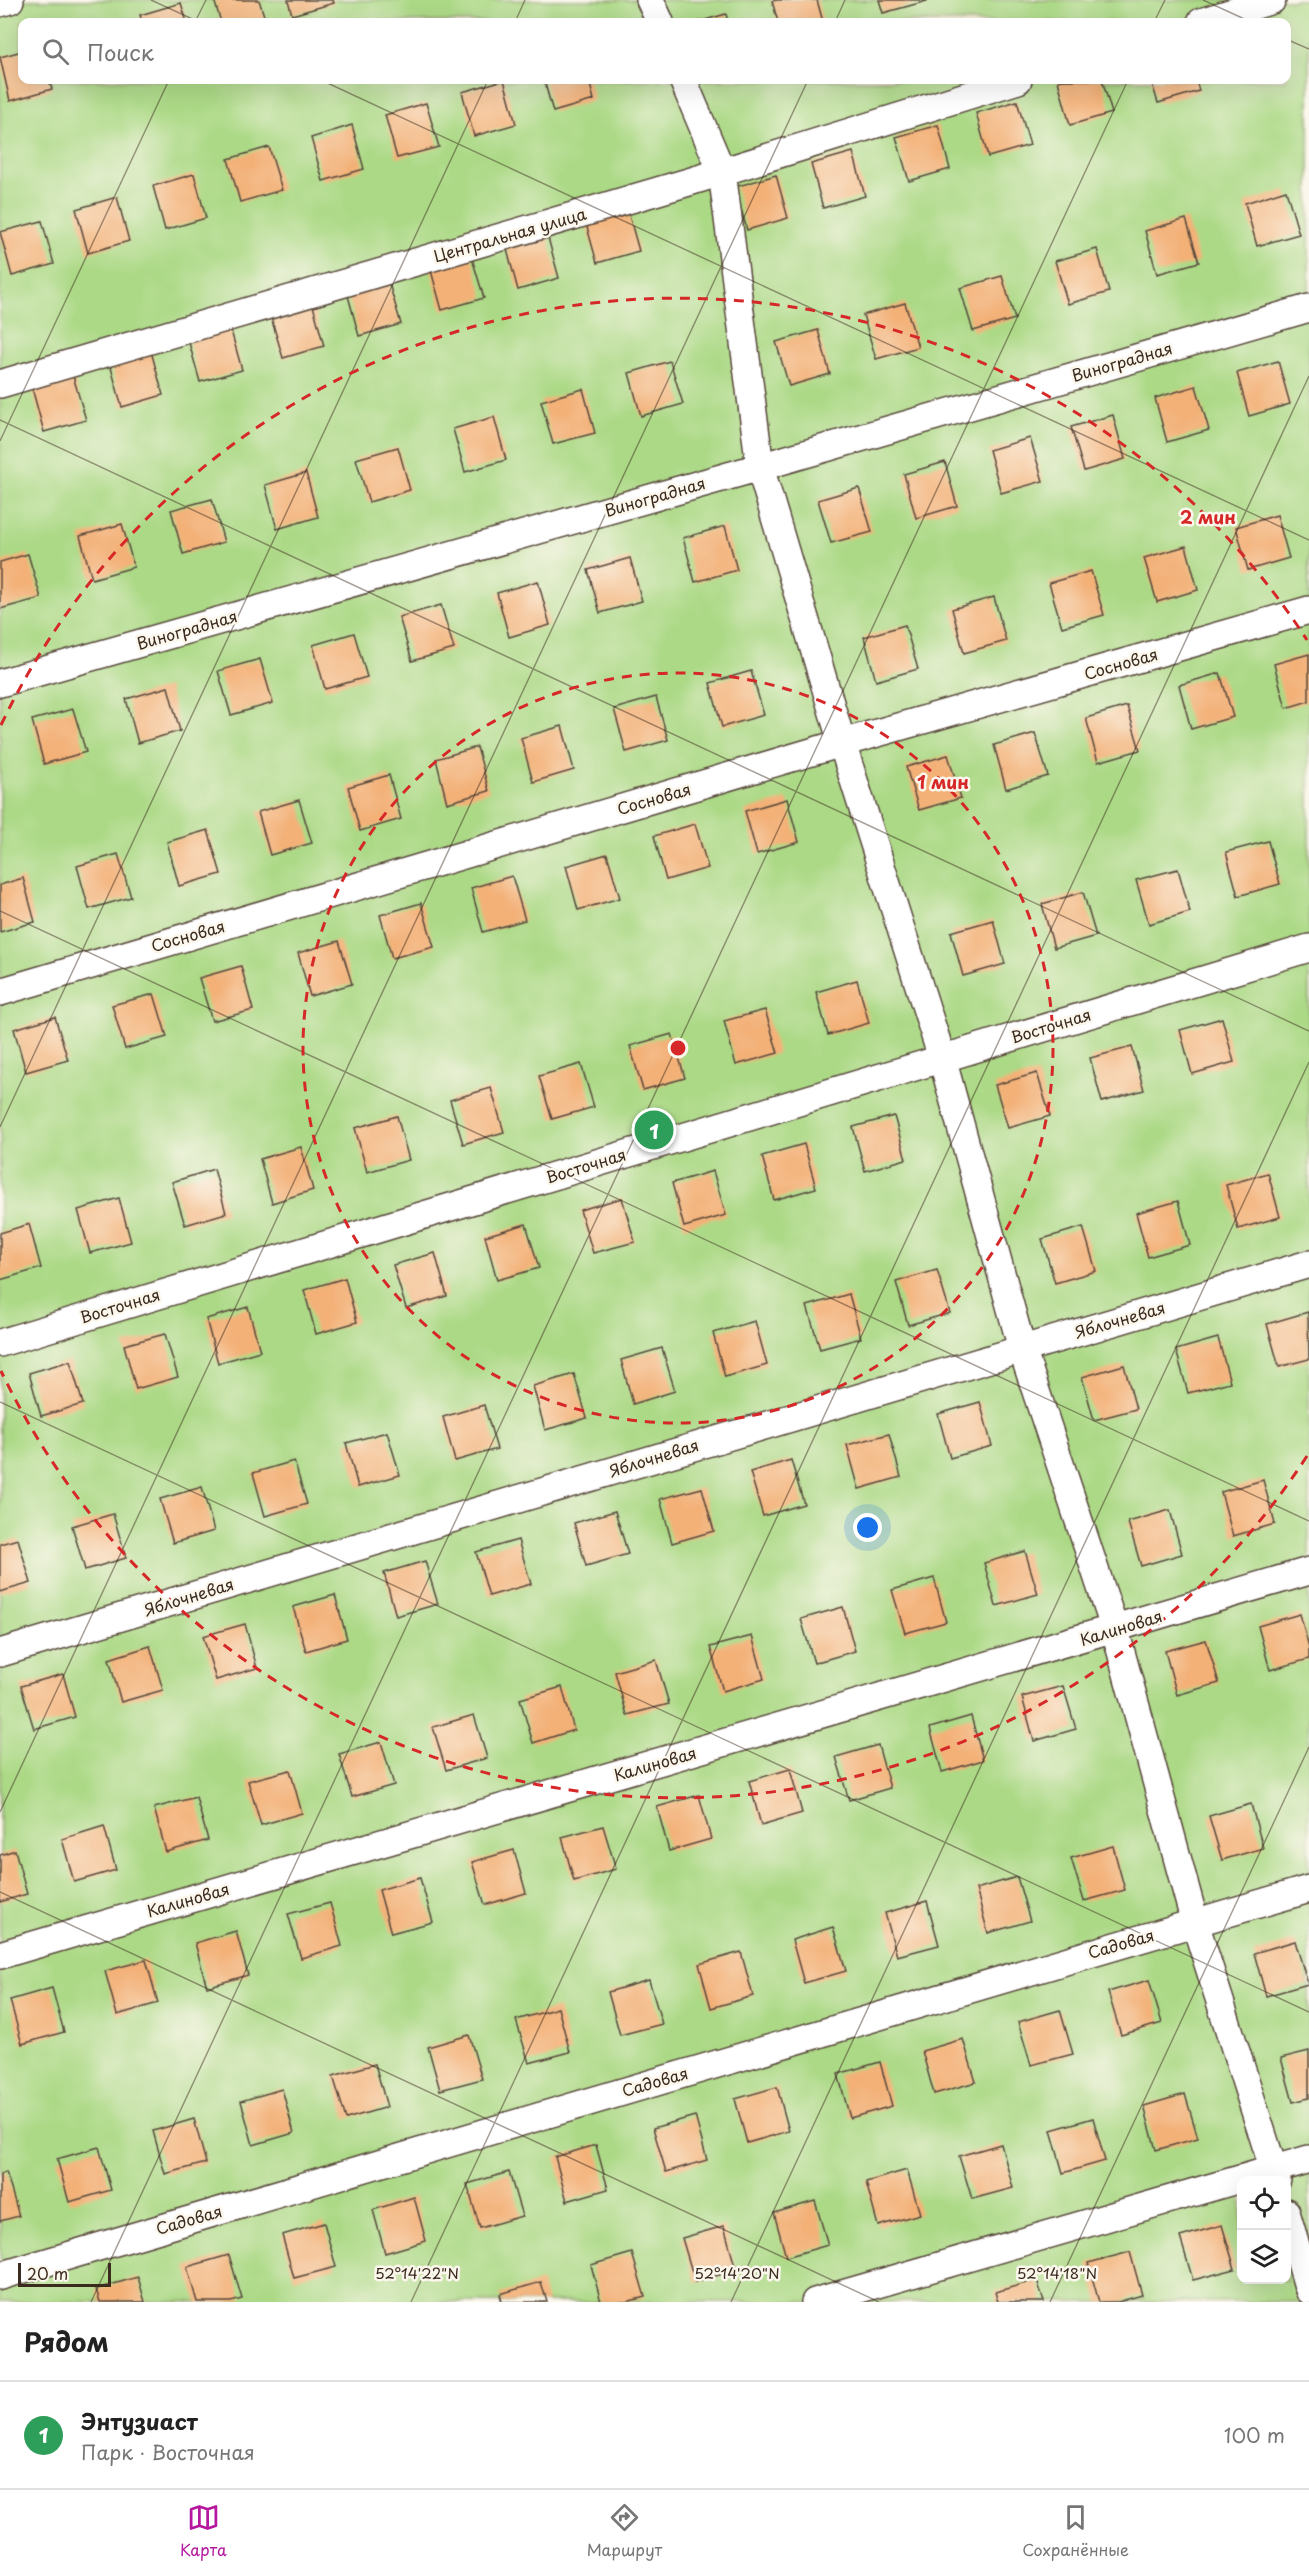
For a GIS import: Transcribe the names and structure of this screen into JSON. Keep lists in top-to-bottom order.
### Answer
{
  "streets": {
    "street": [
      "Центральная улица",
      "Виноградная",
      "Сосновая",
      "Восточная",
      "Яблочневая",
      "Калиновая",
      "Садовая"
    ]
  },
  "scale_bar": "20 m",
  "page": {
    "search": "Поиск",
    "pins": "1",
    "scale": "20 m",
    "heading": "Рядом",
    "list": [
      {
        "mark": "1",
        "name": "Энтузиаст",
        "note": "Парк · Восточная",
        "value": "100 m"
      }
    ],
    "nav": ["Карта", "Маршрут", "Сохранённые"]
  },
  "coordinates": ["52°14'22\"N", "52°14'20\"N", "52°14'18\"N"],
  "rings": ["2 мин", "1 мин"]
}
